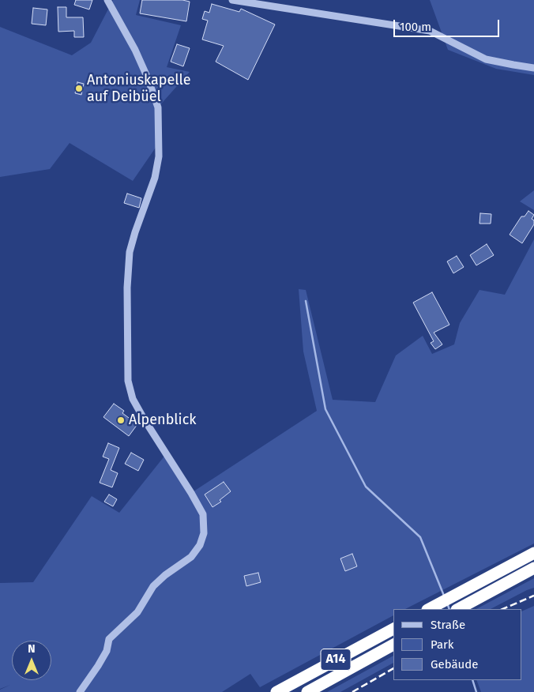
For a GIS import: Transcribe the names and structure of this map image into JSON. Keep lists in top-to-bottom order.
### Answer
{
  "streets": {
    "highway": ["A14"]
  },
  "places": ["Antoniuskapelle auf Deibüel", "Alpenblick"],
  "legend": ["Straße", "Park", "Gebäude"],
  "scale_bar": "100 m",
  "north": "top"
}
